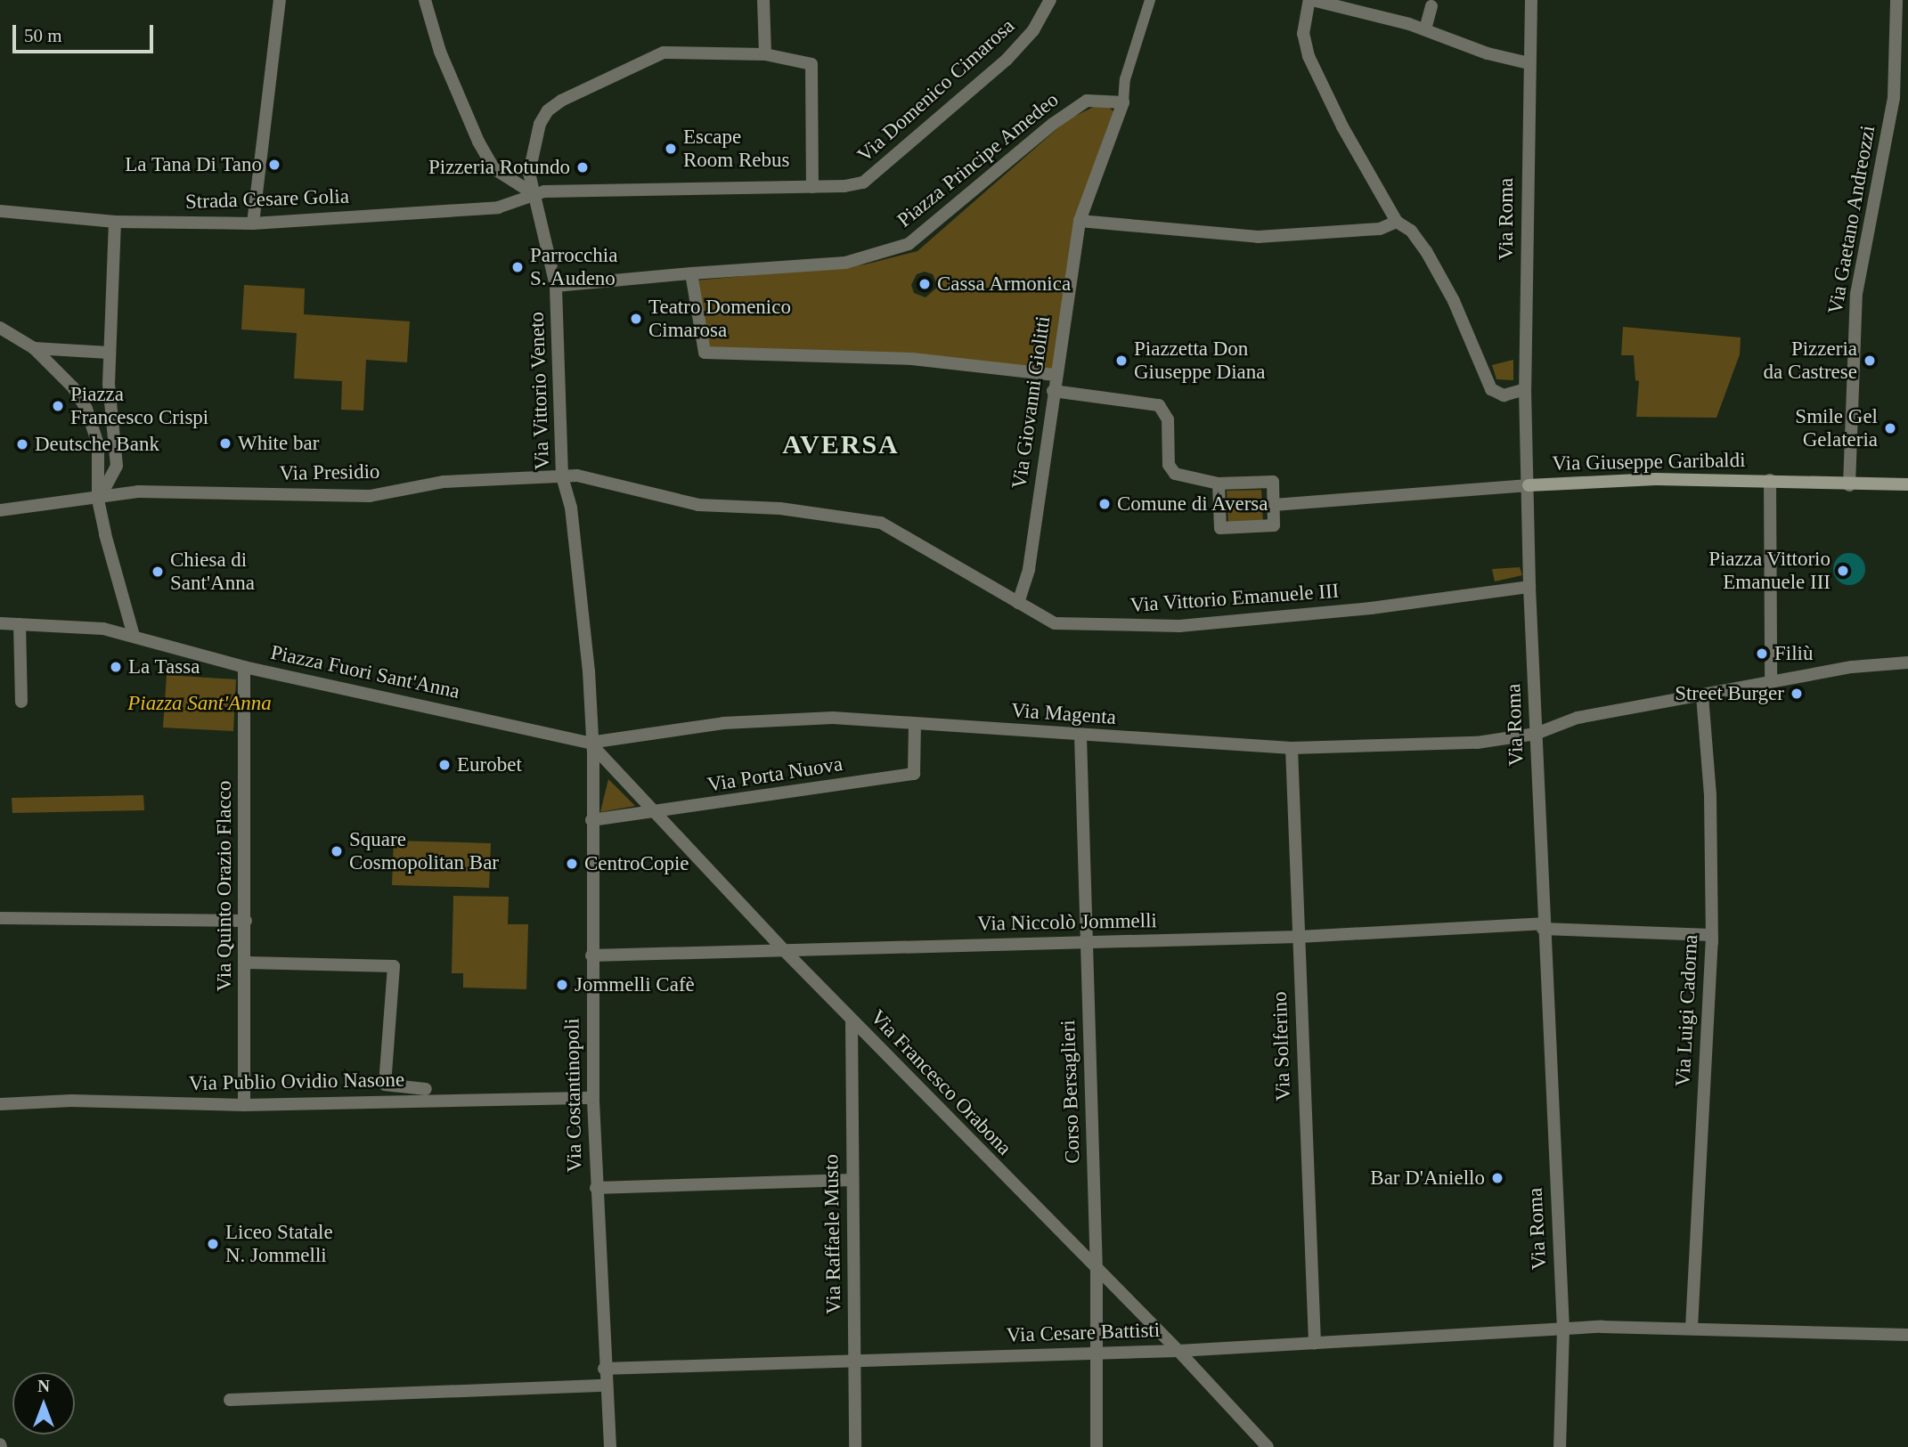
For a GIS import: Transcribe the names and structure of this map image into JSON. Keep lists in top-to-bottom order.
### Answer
{
  "streets": {
    "main road": ["Via Giuseppe Garibaldi"],
    "street": [
      "Via Domenico Cimarosa",
      "Piazza Principe Amedeo",
      "Strada Cesare Golia",
      "Via Roma",
      "Via Gaetano Andreozzi",
      "Via Vittorio Veneto",
      "Via Giovanni Giolitti",
      "Via Presidio",
      "Via Vittorio Emanuele III",
      "Piazza Fuori Sant'Anna",
      "Via Magenta",
      "Via Porta Nuova",
      "Via Quinto Orazio Flacco",
      "Via Niccolò Jommelli",
      "Via Luigi Cadorna",
      "Via Solferino",
      "Via Publio Ovidio Nasone",
      "Via Francesco Orabona",
      "Corso Bersaglieri",
      "Via Costantinopoli",
      "Via Raffaele Musto",
      "Via Cesare Battisti"
    ]
  },
  "crossings": [
    ["Via Domenico Cimarosa", "Strada Cesare Golia"],
    ["Via Domenico Cimarosa", "Via Vittorio Veneto"],
    ["Piazza Principe Amedeo", "Via Vittorio Veneto"],
    ["Piazza Principe Amedeo", "Via Giovanni Giolitti"],
    ["Strada Cesare Golia", "Via Vittorio Veneto"],
    ["Via Roma", "Via Giuseppe Garibaldi"],
    ["Via Roma", "Via Vittorio Emanuele III"],
    ["Via Roma", "Via Magenta"],
    ["Via Roma", "Via Niccolò Jommelli"],
    ["Via Roma", "Via Cesare Battisti"],
    ["Via Vittorio Veneto", "Via Presidio"],
    ["Via Vittorio Veneto", "Via Vittorio Emanuele III"],
    ["Via Vittorio Veneto", "Piazza Fuori Sant'Anna"],
    ["Via Vittorio Veneto", "Via Magenta"],
    ["Via Vittorio Veneto", "Via Francesco Orabona"],
    ["Via Vittorio Veneto", "Via Costantinopoli"],
    ["Via Giovanni Giolitti", "Via Vittorio Emanuele III"],
    ["Via Presidio", "Via Vittorio Emanuele III"],
    ["Piazza Fuori Sant'Anna", "Via Magenta"],
    ["Piazza Fuori Sant'Anna", "Via Quinto Orazio Flacco"],
    ["Piazza Fuori Sant'Anna", "Via Francesco Orabona"],
    ["Piazza Fuori Sant'Anna", "Via Costantinopoli"],
    ["Via Magenta", "Via Porta Nuova"],
    ["Via Magenta", "Via Luigi Cadorna"],
    ["Via Magenta", "Via Solferino"],
    ["Via Magenta", "Via Francesco Orabona"],
    ["Via Magenta", "Corso Bersaglieri"],
    ["Via Magenta", "Via Costantinopoli"],
    ["Via Porta Nuova", "Via Francesco Orabona"],
    ["Via Porta Nuova", "Via Costantinopoli"],
    ["Via Quinto Orazio Flacco", "Via Publio Ovidio Nasone"],
    ["Via Niccolò Jommelli", "Via Luigi Cadorna"],
    ["Via Niccolò Jommelli", "Via Solferino"],
    ["Via Niccolò Jommelli", "Via Francesco Orabona"],
    ["Via Niccolò Jommelli", "Corso Bersaglieri"],
    ["Via Niccolò Jommelli", "Via Costantinopoli"],
    ["Via Luigi Cadorna", "Via Cesare Battisti"],
    ["Via Solferino", "Via Cesare Battisti"],
    ["Via Publio Ovidio Nasone", "Via Costantinopoli"],
    ["Via Francesco Orabona", "Corso Bersaglieri"],
    ["Via Francesco Orabona", "Via Costantinopoli"],
    ["Via Francesco Orabona", "Via Raffaele Musto"],
    ["Via Francesco Orabona", "Via Cesare Battisti"],
    ["Corso Bersaglieri", "Via Cesare Battisti"],
    ["Via Costantinopoli", "Via Cesare Battisti"],
    ["Via Raffaele Musto", "Via Cesare Battisti"]
  ],
  "districts": ["AVERSA"],
  "parks": ["Piazza Sant'Anna"],
  "places": [
    "Escape Room Rebus",
    "La Tana Di Tano",
    "Pizzeria Rotundo",
    "Parrocchia S. Audeno",
    "Cassa Armonica",
    "Teatro Domenico Cimarosa",
    "Piazzetta Don Giuseppe Diana",
    "Pizzeria da Castrese",
    "Piazza Francesco Crispi",
    "Smile Gel Gelateria",
    "White bar",
    "Deutsche Bank",
    "Comune di Aversa",
    "Piazza Vittorio Emanuele III",
    "Chiesa di Sant'Anna",
    "Filiù",
    "La Tassa",
    "Street Burger",
    "Eurobet",
    "Square Cosmopolitan Bar",
    "CentroCopie",
    "Jommelli Cafè",
    "Bar D'Aniello",
    "Liceo Statale N. Jommelli"
  ],
  "scale_bar": "50 m",
  "north": "top"
}
